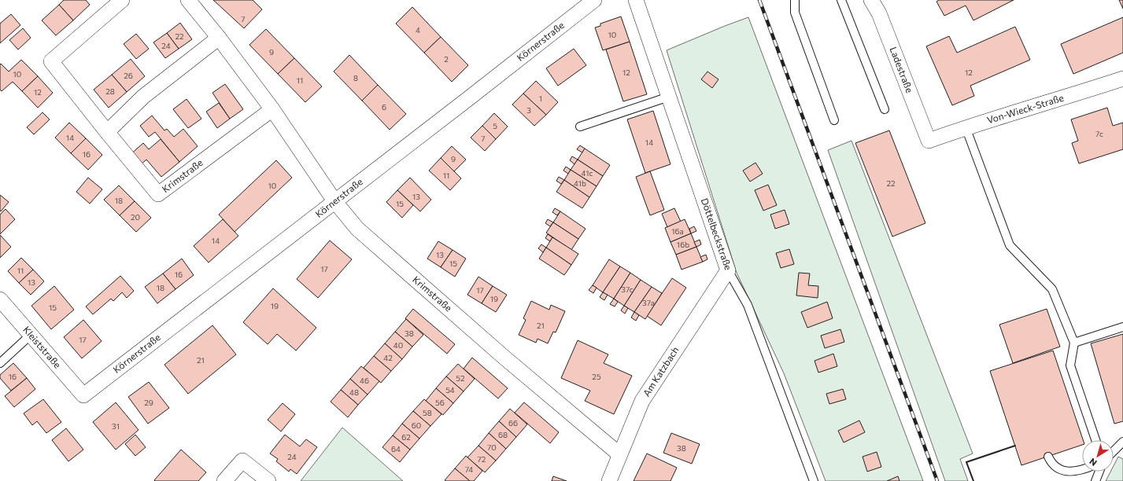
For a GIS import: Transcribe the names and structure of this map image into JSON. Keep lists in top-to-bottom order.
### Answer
{
  "streets": {
    "street": [
      "Körnerstraße",
      "Ladestraße",
      "Von-Wieck-Straße",
      "Krimstraße",
      "Döttelbeckstraße",
      "Kleiststraße",
      "Am Katzbach"
    ]
  },
  "crossings": [
    ["Körnerstraße", "Krimstraße"],
    ["Körnerstraße", "Kleiststraße"],
    ["Ladestraße", "Von-Wieck-Straße"],
    ["Krimstraße", "Am Katzbach"],
    ["Döttelbeckstraße", "Am Katzbach"]
  ],
  "house_numbers": [
    "7",
    "4",
    "10",
    "22",
    "24",
    "9",
    "2",
    "12",
    "12",
    "10",
    "26",
    "8",
    "11",
    "28",
    "12",
    "1",
    "6",
    "3",
    "5",
    "7c",
    "14",
    "7",
    "14",
    "16",
    "9",
    "41c",
    "11",
    "41b",
    "22",
    "10",
    "13",
    "18",
    "15",
    "20",
    "16a",
    "14",
    "16b",
    "13",
    "15",
    "17",
    "11",
    "16",
    "13",
    "18",
    "37c",
    "17",
    "19",
    "37a",
    "19",
    "15",
    "21",
    "38",
    "17",
    "40",
    "42",
    "21",
    "16",
    "25",
    "52",
    "46",
    "54",
    "48",
    "29",
    "56",
    "58",
    "66",
    "60",
    "31",
    "68",
    "62",
    "70",
    "38",
    "64",
    "24",
    "72",
    "74"
  ],
  "north": "bottom left"
}
